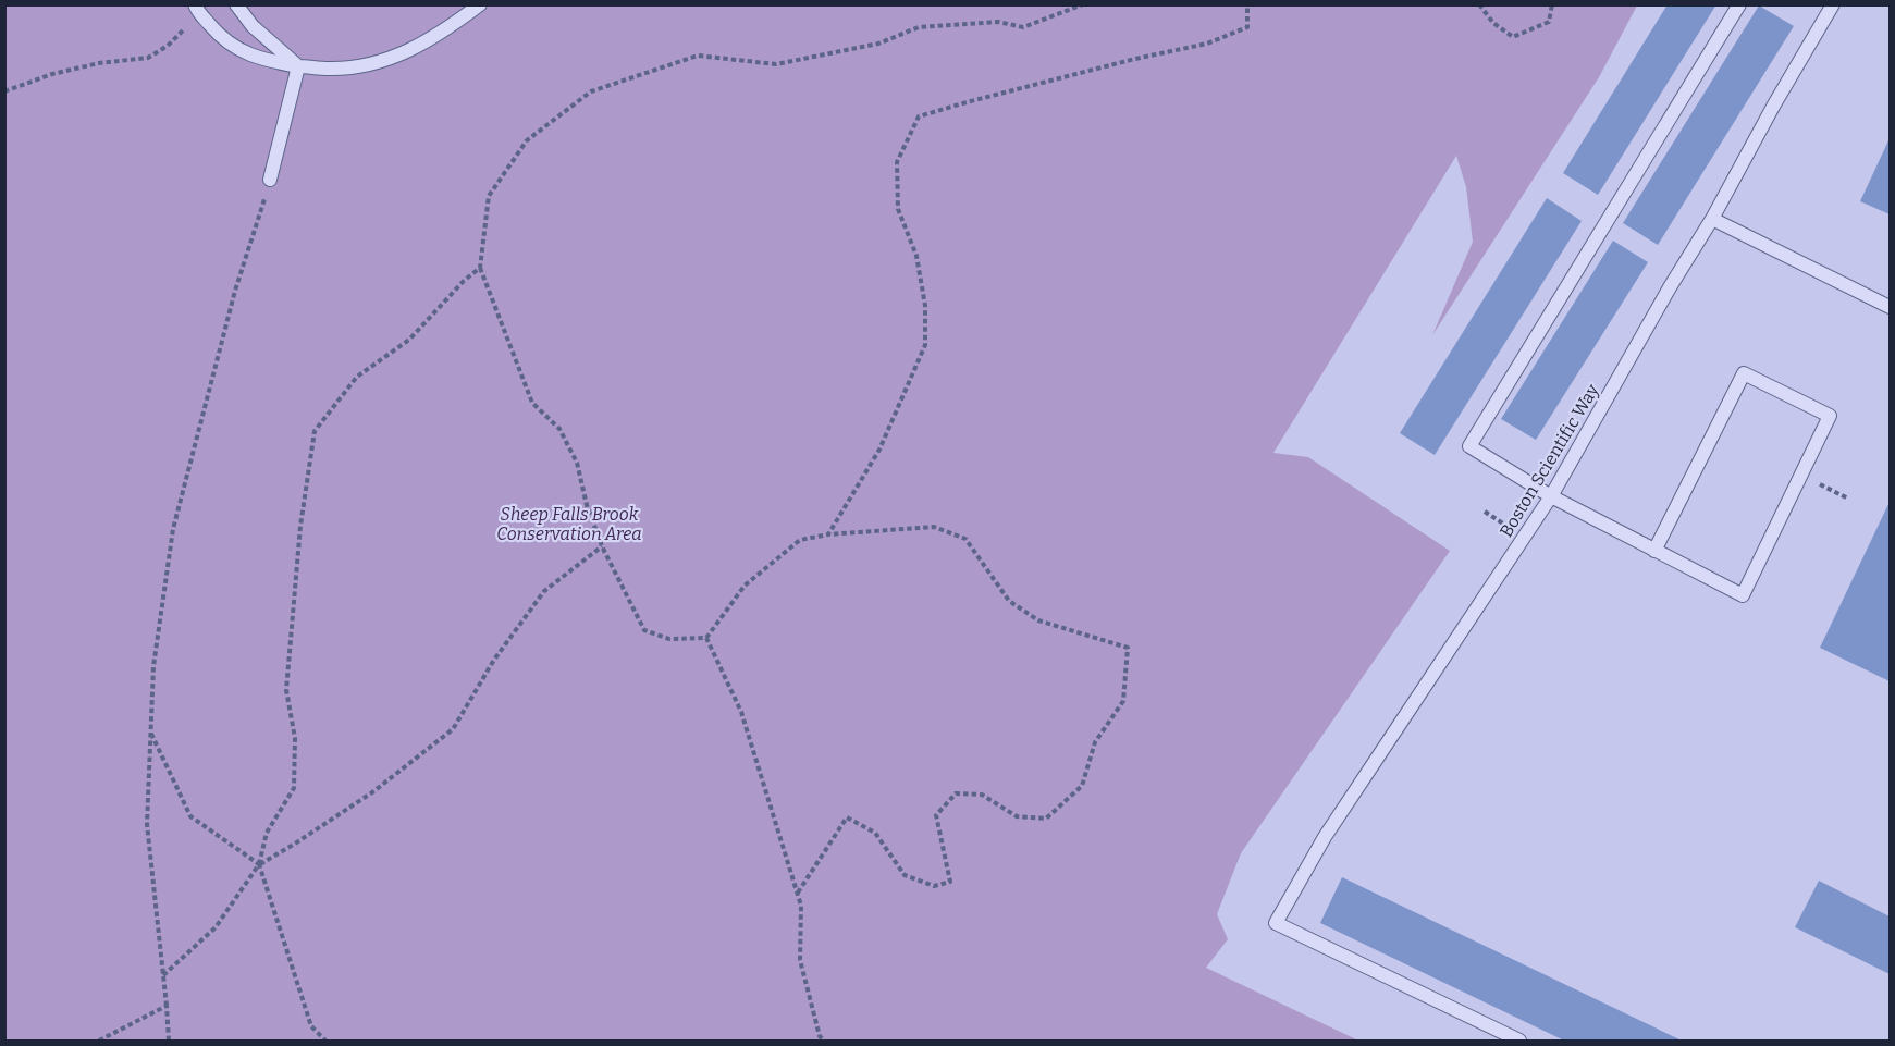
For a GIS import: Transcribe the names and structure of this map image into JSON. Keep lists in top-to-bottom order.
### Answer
{
  "streets": {
    "lane": ["Boston Scientific Way"]
  },
  "parks": ["Sheep Falls Brook Conservation Area"]
}
